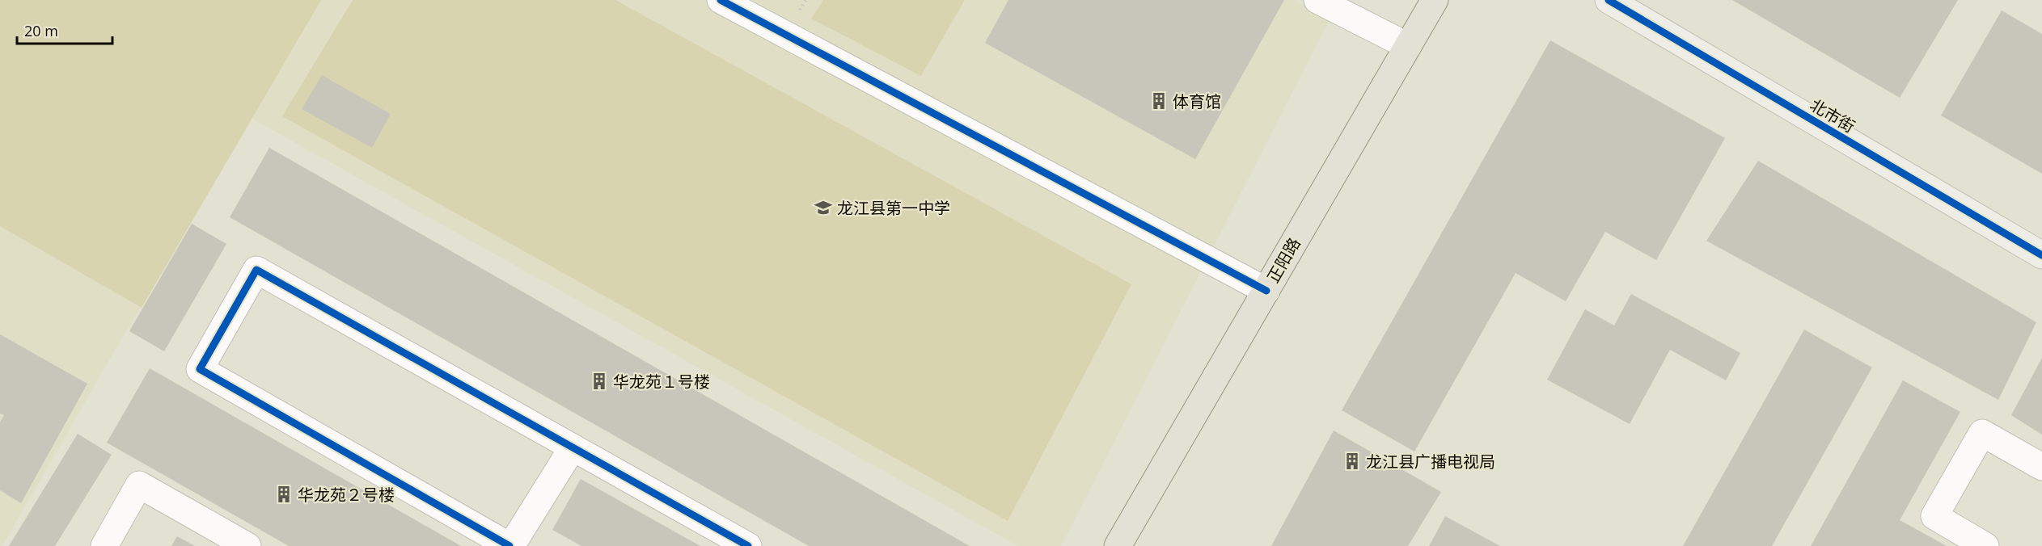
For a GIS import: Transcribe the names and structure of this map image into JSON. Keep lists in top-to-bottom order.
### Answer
{
  "streets": {
    "main road": ["正阳路"],
    "street": ["北市街"]
  },
  "places": {
    "building": [
      "体育馆",
      "华龙苑１号楼",
      "龙江县广播电视局",
      "华龙苑２号楼"
    ],
    "school or university": ["龙江县第一中学"]
  },
  "scale_bar": "20 m"
}
